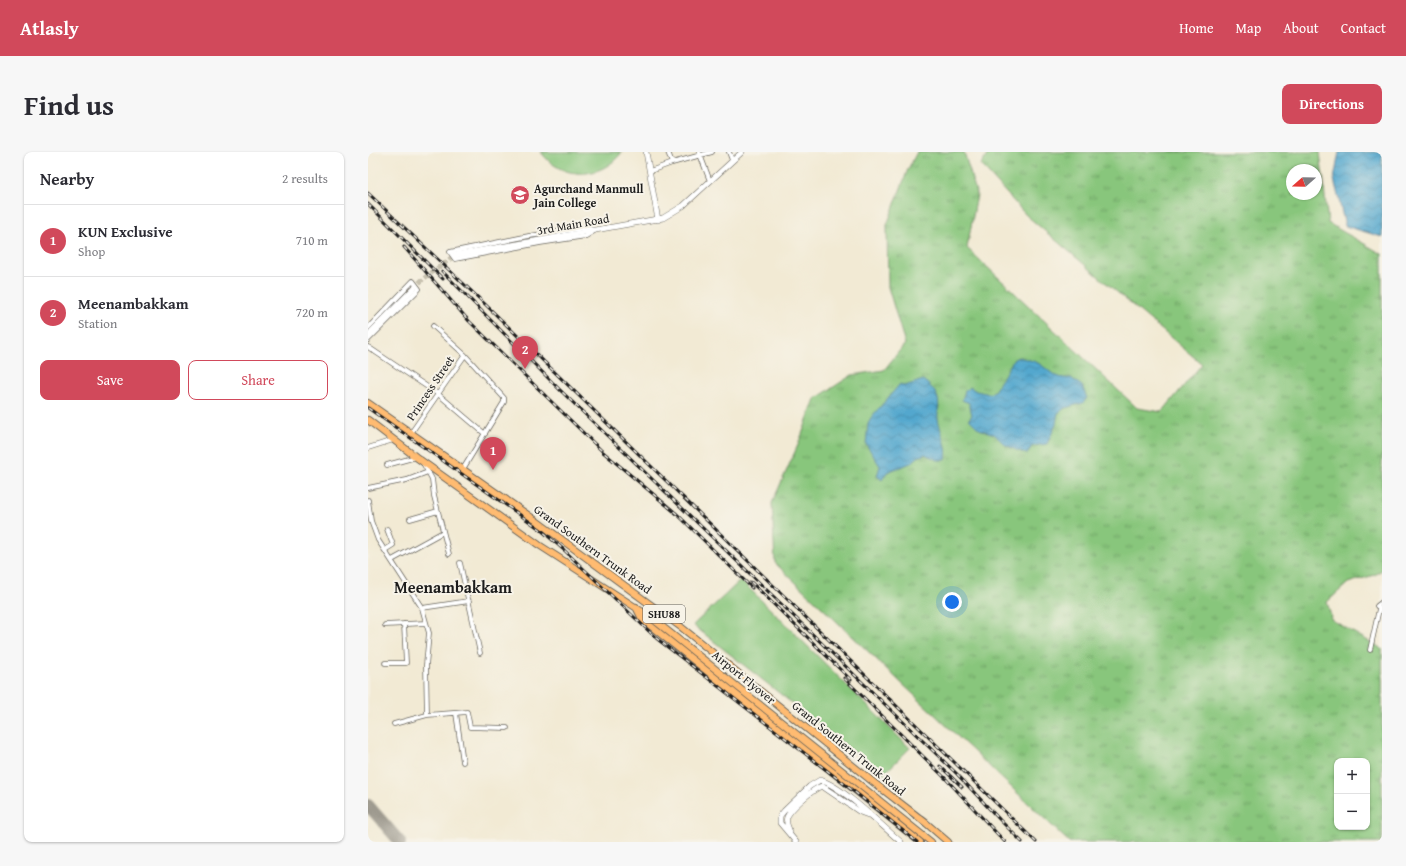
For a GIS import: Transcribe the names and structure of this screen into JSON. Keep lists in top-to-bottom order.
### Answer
{
  "streets": {
    "main road": ["Grand Southern Trunk Road", "SHU88", "Airport Flyover"],
    "street": ["3rd Main Road", "Princess Street"]
  },
  "crossings": [
    ["Princess Street", "Grand Southern Trunk Road"],
    ["Grand Southern Trunk Road", "Airport Flyover"]
  ],
  "districts": ["Meenambakkam"],
  "places": {
    "school or university": ["Agurchand Manmull Jain College"]
  },
  "north": "left",
  "page": {
    "header": "Atlasly",
    "nav": [
      "Home",
      "Map",
      "About",
      "Contact"
    ],
    "title": "Find us",
    "buttons": [
      "Directions",
      ["Save", "Share"]
    ],
    "heading": ["Nearby", "2 results"],
    "list": [
      {
        "mark": "1",
        "name": "KUN Exclusive",
        "note": "Shop",
        "value": "710 m"
      },
      {
        "mark": "2",
        "name": "Meenambakkam",
        "note": "Station",
        "value": "720 m"
      }
    ],
    "pins": ["2", "1"],
    "map_buttons": ["+", "−"]
  }
}
